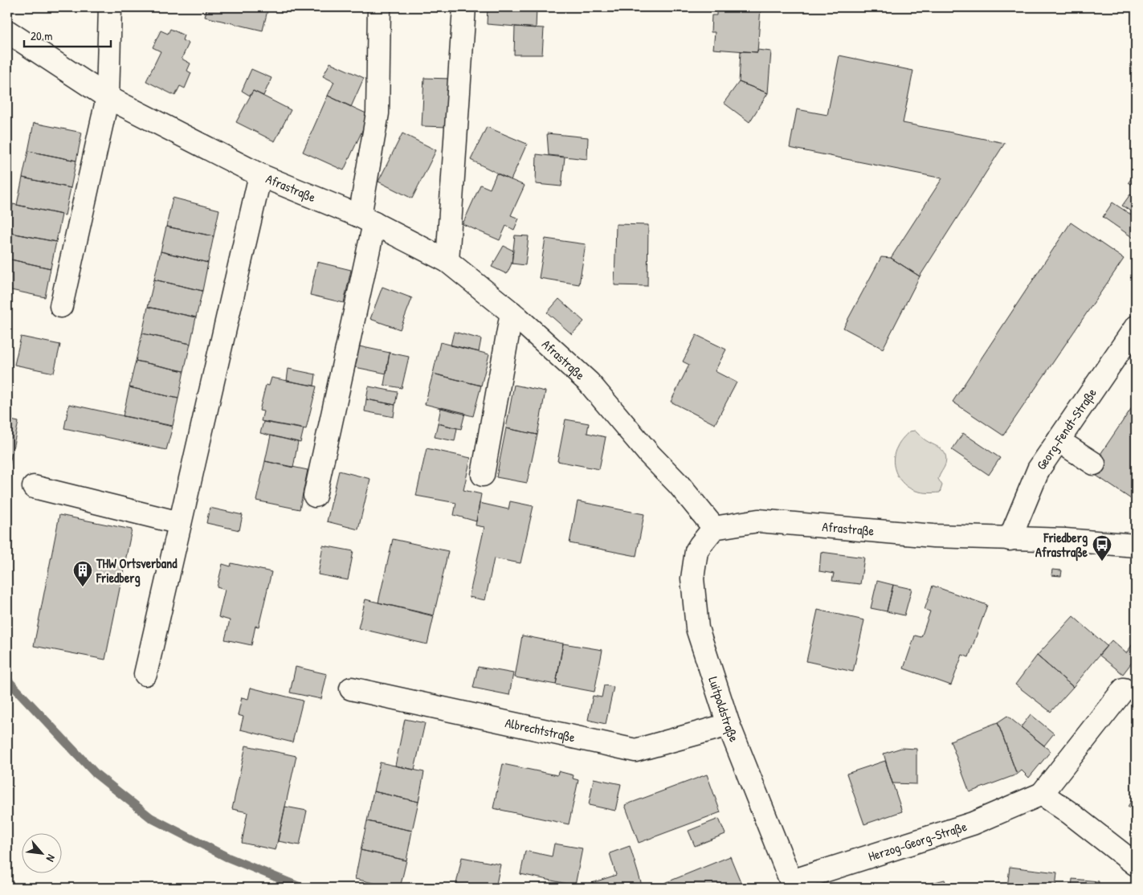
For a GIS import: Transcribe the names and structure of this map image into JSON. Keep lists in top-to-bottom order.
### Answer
{
  "streets": {
    "street": [
      "Afrastraße",
      "Georg-Fendt-Straße",
      "Luitpoldstraße",
      "Albrechtstraße",
      "Herzog-Georg-Straße"
    ]
  },
  "crossings": [
    ["Afrastraße", "Georg-Fendt-Straße"],
    ["Afrastraße", "Luitpoldstraße"],
    ["Luitpoldstraße", "Albrechtstraße"],
    ["Luitpoldstraße", "Herzog-Georg-Straße"]
  ],
  "places": {
    "bus stop": ["Friedberg Afrastraße"],
    "building": ["THW Ortsverband Friedberg"]
  },
  "scale_bar": "20 m",
  "north": "bottom right"
}
